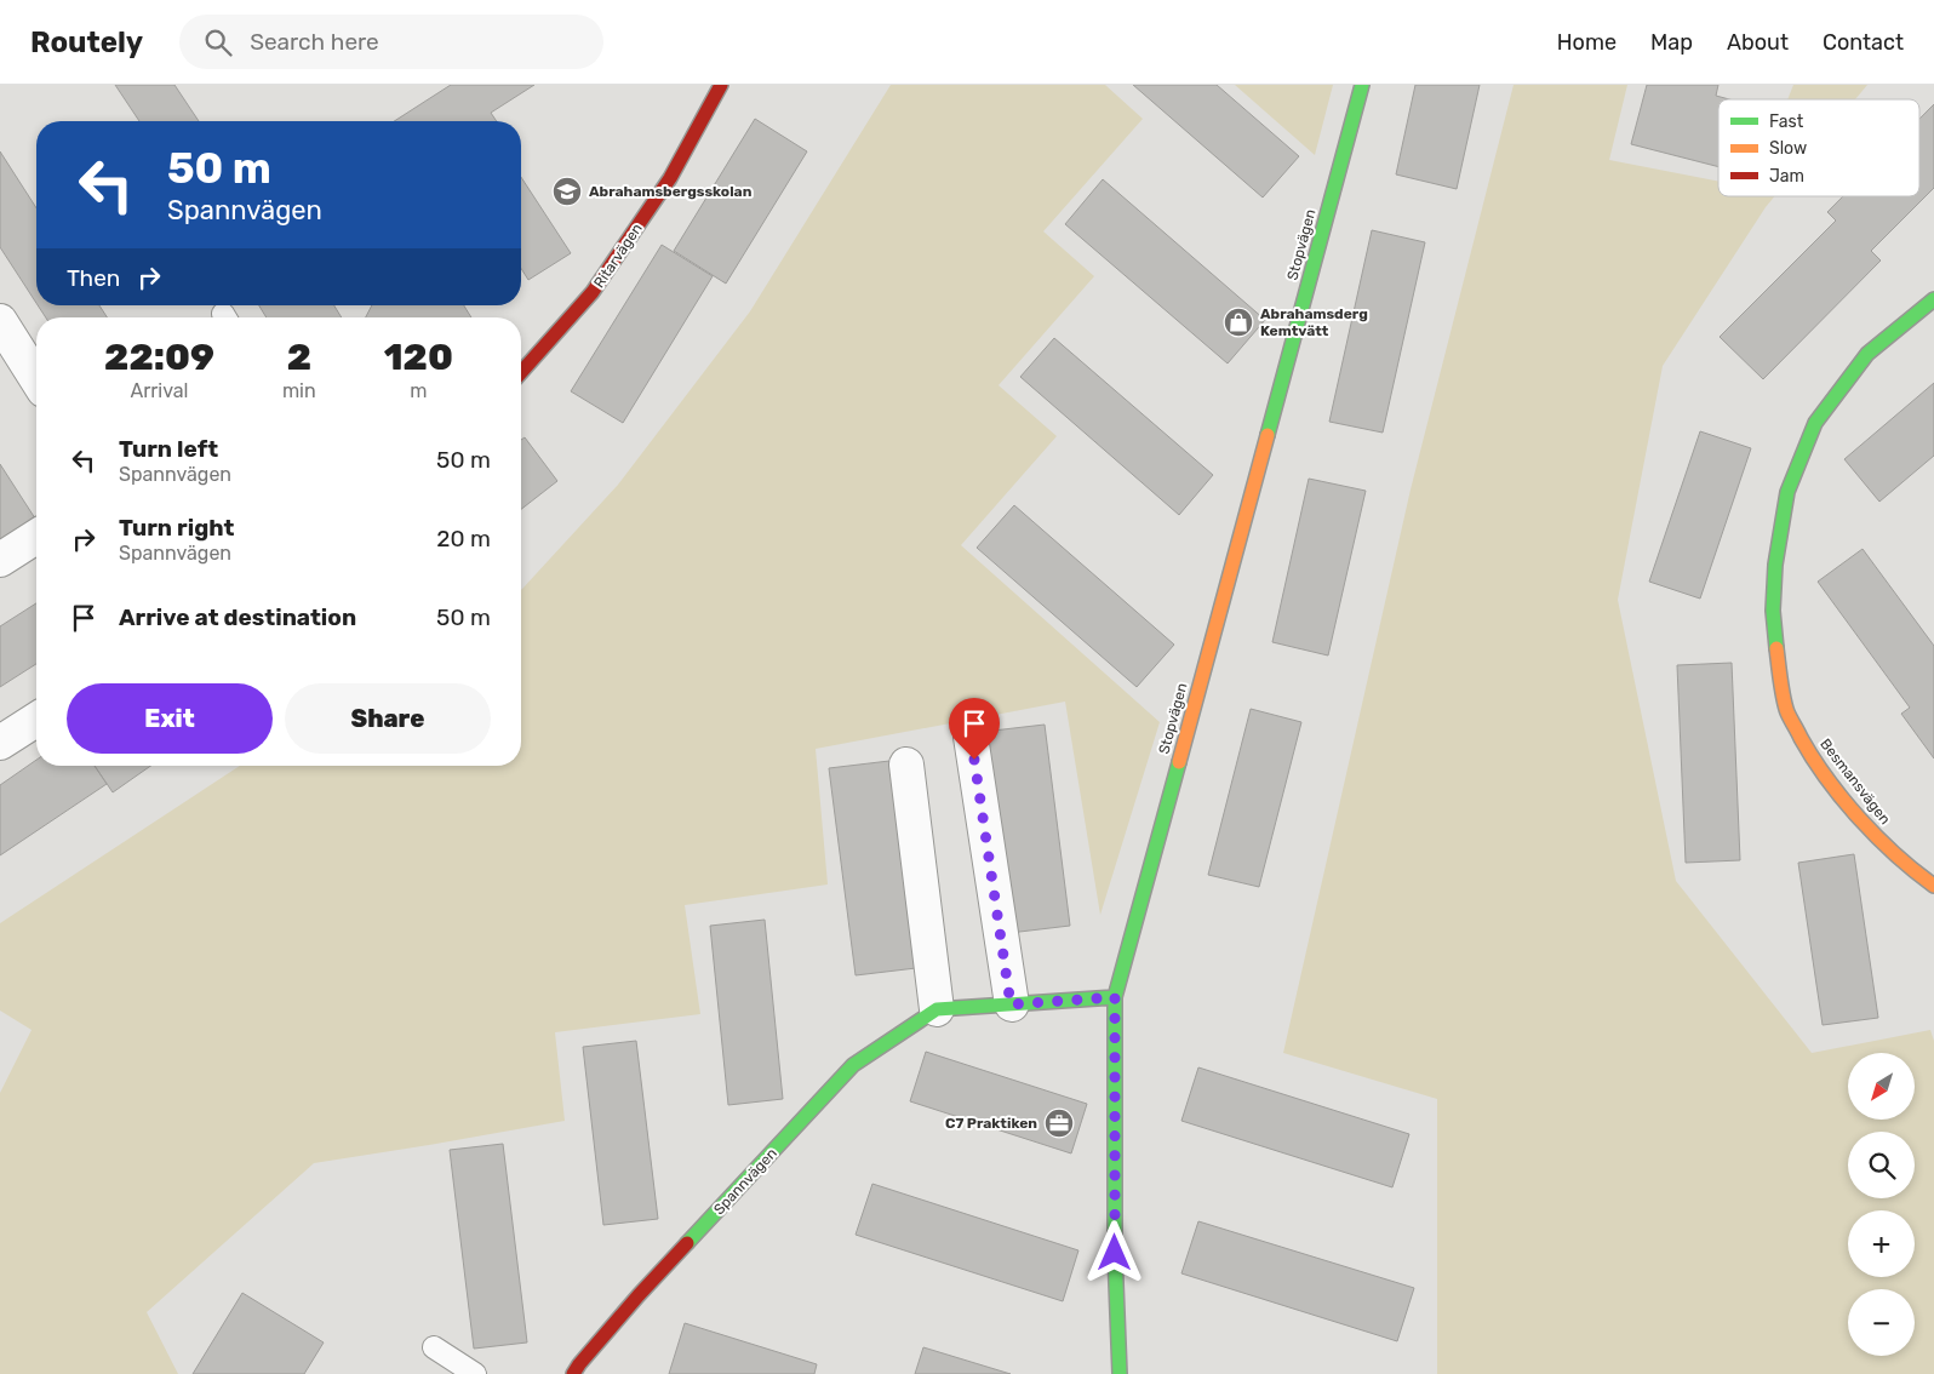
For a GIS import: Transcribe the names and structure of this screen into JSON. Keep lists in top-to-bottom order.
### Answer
{
  "streets": {
    "street": [
      "Stopvägen",
      "Ritarvägen",
      "Besmansvägen",
      "Spannvägen"
    ]
  },
  "crossings": [
    ["Stopvägen", "Spannvägen"]
  ],
  "places": {
    "school or university": ["Abrahamsbergsskolan"],
    "shop": ["Abrahamsderg Kemtvätt"],
    "office": ["C7 Praktiken"]
  },
  "legend": ["Fast", "Slow", "Jam"],
  "north": "bottom left",
  "page": {
    "header": "Routely",
    "search": "Search here",
    "nav": [
      "Home",
      "Map",
      "About",
      "Contact"
    ],
    "turn": ["50 m", "Spannvägen"],
    "then": "Then",
    "eta": [
      "22:09",
      "Arrival",
      "2",
      "min",
      "120",
      "m"
    ],
    "list": [
      {
        "name": "Turn left",
        "note": "Spannvägen",
        "value": "50 m"
      },
      {
        "name": "Turn right",
        "note": "Spannvägen",
        "value": "20 m"
      },
      {
        "name": "Arrive at destination",
        "value": "50 m"
      }
    ],
    "buttons": ["Exit", "Share"],
    "map_buttons": ["+", "−"]
  }
}
